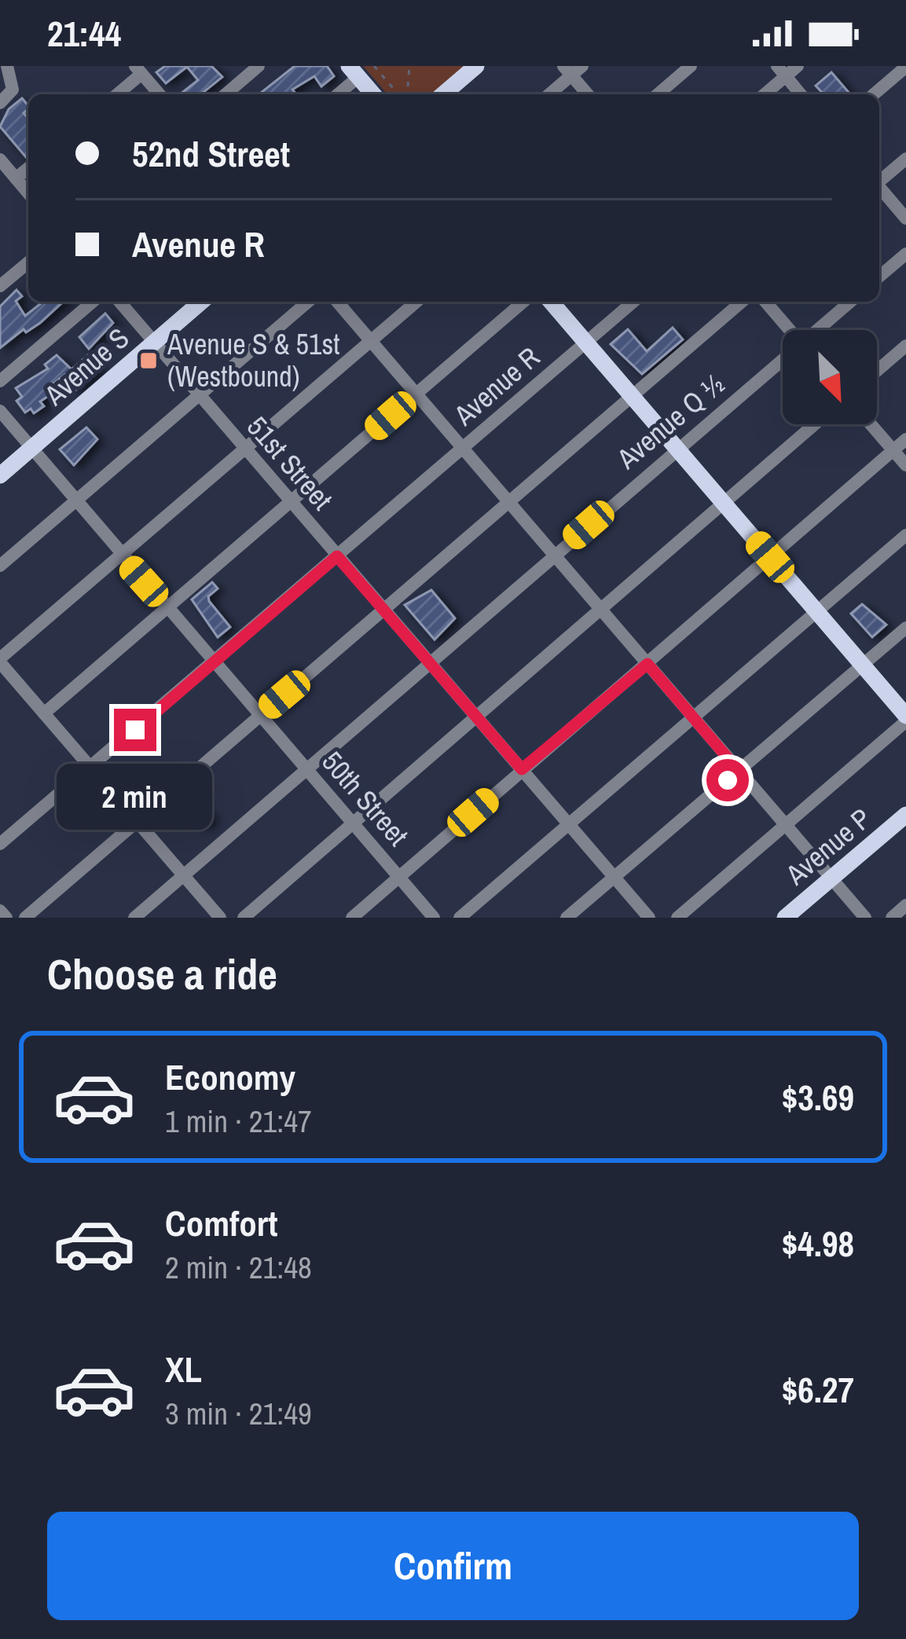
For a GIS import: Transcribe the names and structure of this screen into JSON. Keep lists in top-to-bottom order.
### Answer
{
  "streets": {
    "main road": ["Avenue S", "Avenue P"],
    "street": [
      "Avenue R",
      "Avenue Q ½",
      "51st Street",
      "50th Street"
    ]
  },
  "crossings": [
    ["Avenue S", "51st Street"],
    ["Avenue S", "50th Street"],
    ["Avenue R", "51st Street"],
    ["Avenue R", "50th Street"],
    ["Avenue Q ½", "51st Street"],
    ["Avenue Q ½", "50th Street"]
  ],
  "places": {
    "transit": ["Avenue S & 51st (Westbound)"]
  },
  "north": "bottom right",
  "page": {
    "status": "21:44",
    "banner": ["52nd Street", "Avenue R"],
    "bubble": "2 min",
    "heading": "Choose a ride",
    "list": [
      {
        "name": "Economy",
        "note": "1 min · 21:47",
        "value": "$3.69"
      },
      {
        "name": "Comfort",
        "note": "2 min · 21:48",
        "value": "$4.98"
      },
      {
        "name": "XL",
        "note": "3 min · 21:49",
        "value": "$6.27"
      }
    ],
    "buttons": "Confirm"
  }
}
